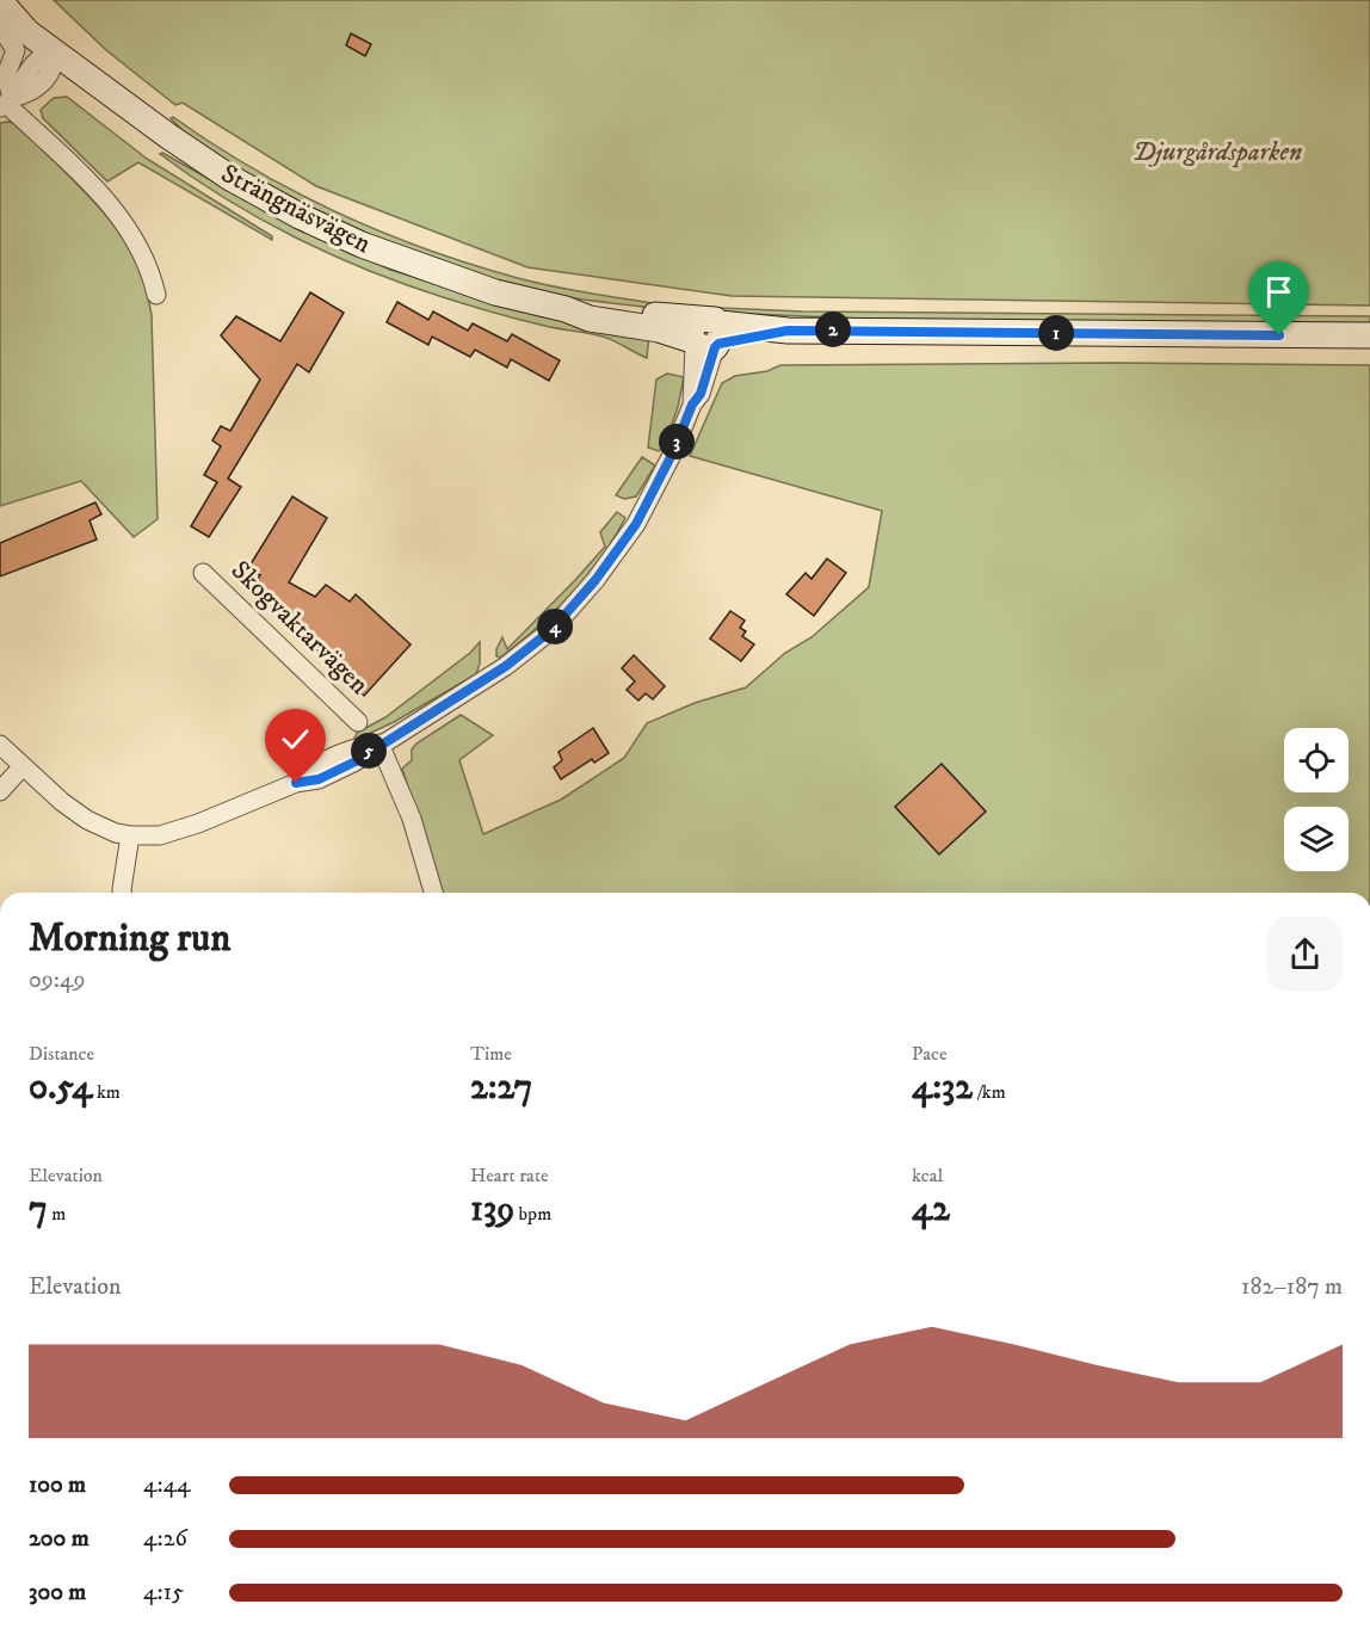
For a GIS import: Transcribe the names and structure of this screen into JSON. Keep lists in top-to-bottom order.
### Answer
{
  "streets": {
    "main road": ["Strängnäsvägen"],
    "street": ["Skogvaktarvägen"]
  },
  "parks": ["Djurgårdsparken"],
  "page": {
    "pins": [
      "2",
      "1",
      "3",
      "4",
      "5"
    ],
    "heading": ["Morning run", "09:49"],
    "stats": [
      ["Distance", "0.54 km"],
      ["Time", "2:27"],
      ["Pace", "4:32 /km"],
      ["Elevation", "7 m"],
      ["Heart rate", "139 bpm"],
      ["kcal", "42"]
    ],
    "chart": ["Elevation", "182–187 m"],
    "list": [
      {
        "name": "100 m",
        "note": "4:44"
      },
      {
        "name": "200 m",
        "note": "4:26"
      },
      {
        "name": "300 m",
        "note": "4:15"
      }
    ]
  }
}
